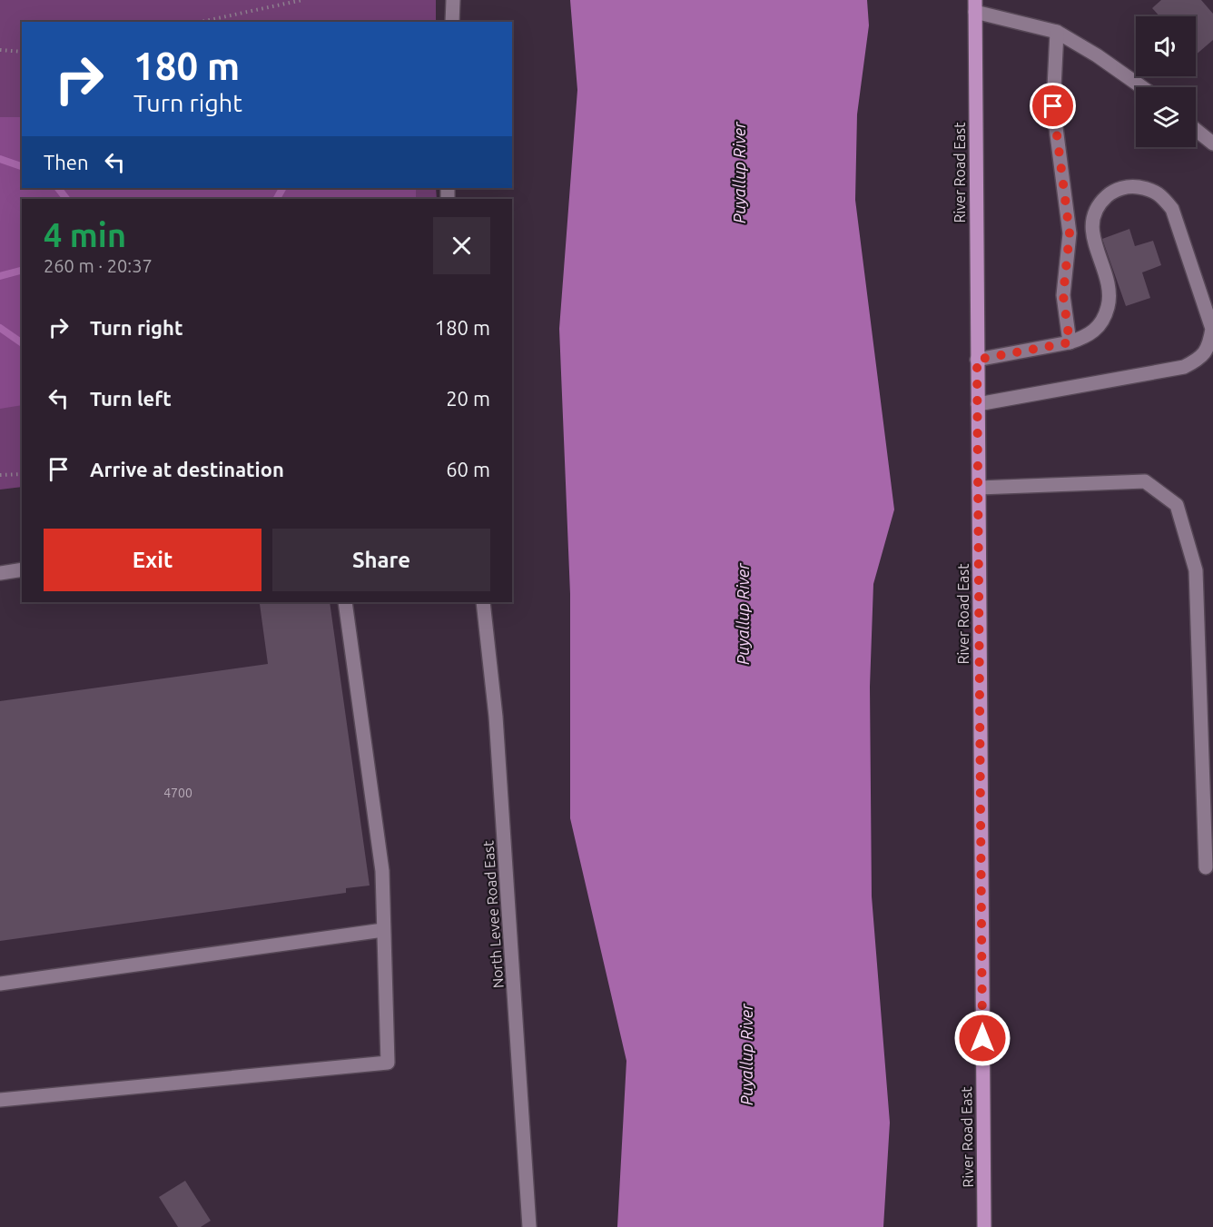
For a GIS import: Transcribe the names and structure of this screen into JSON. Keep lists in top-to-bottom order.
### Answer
{
  "streets": {
    "main road": ["River Road East"],
    "street": ["North Levee Road East"]
  },
  "water": ["Puyallup River"],
  "house_numbers": ["4700"],
  "page": {
    "turn": ["180 m", "Turn right"],
    "then": "Then",
    "heading": ["4 min", "260 m · 20:37"],
    "list": [
      {
        "name": "Turn right",
        "value": "180 m"
      },
      {
        "name": "Turn left",
        "value": "20 m"
      },
      {
        "name": "Arrive at destination",
        "value": "60 m"
      }
    ],
    "buttons": ["Exit", "Share"]
  }
}
